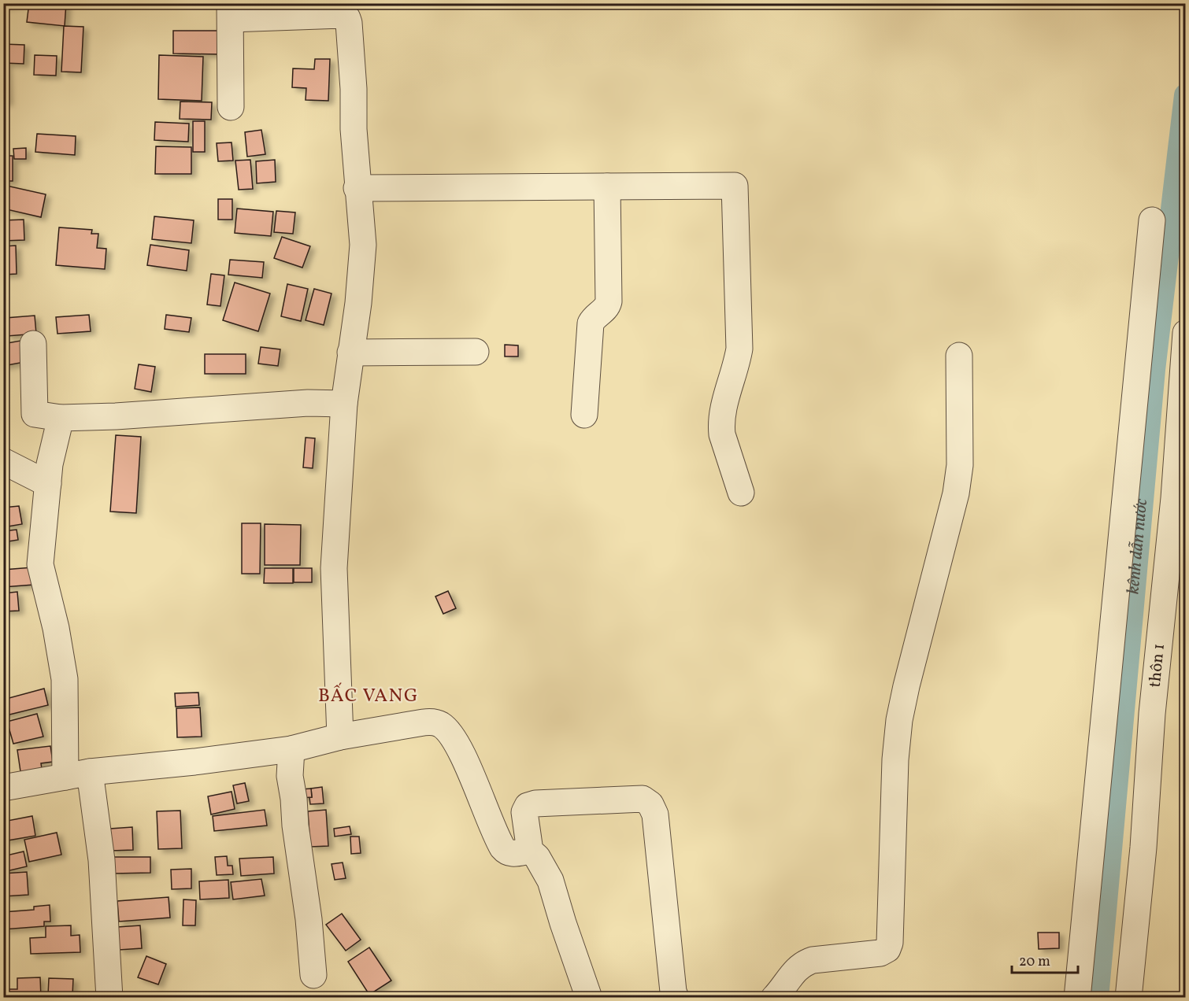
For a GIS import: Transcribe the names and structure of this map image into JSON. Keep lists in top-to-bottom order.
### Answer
{
  "streets": {
    "lane": ["thôn 1"]
  },
  "districts": ["BẤC VANG"],
  "water": ["kênh dẫn nước"],
  "scale_bar": "20 m"
}
